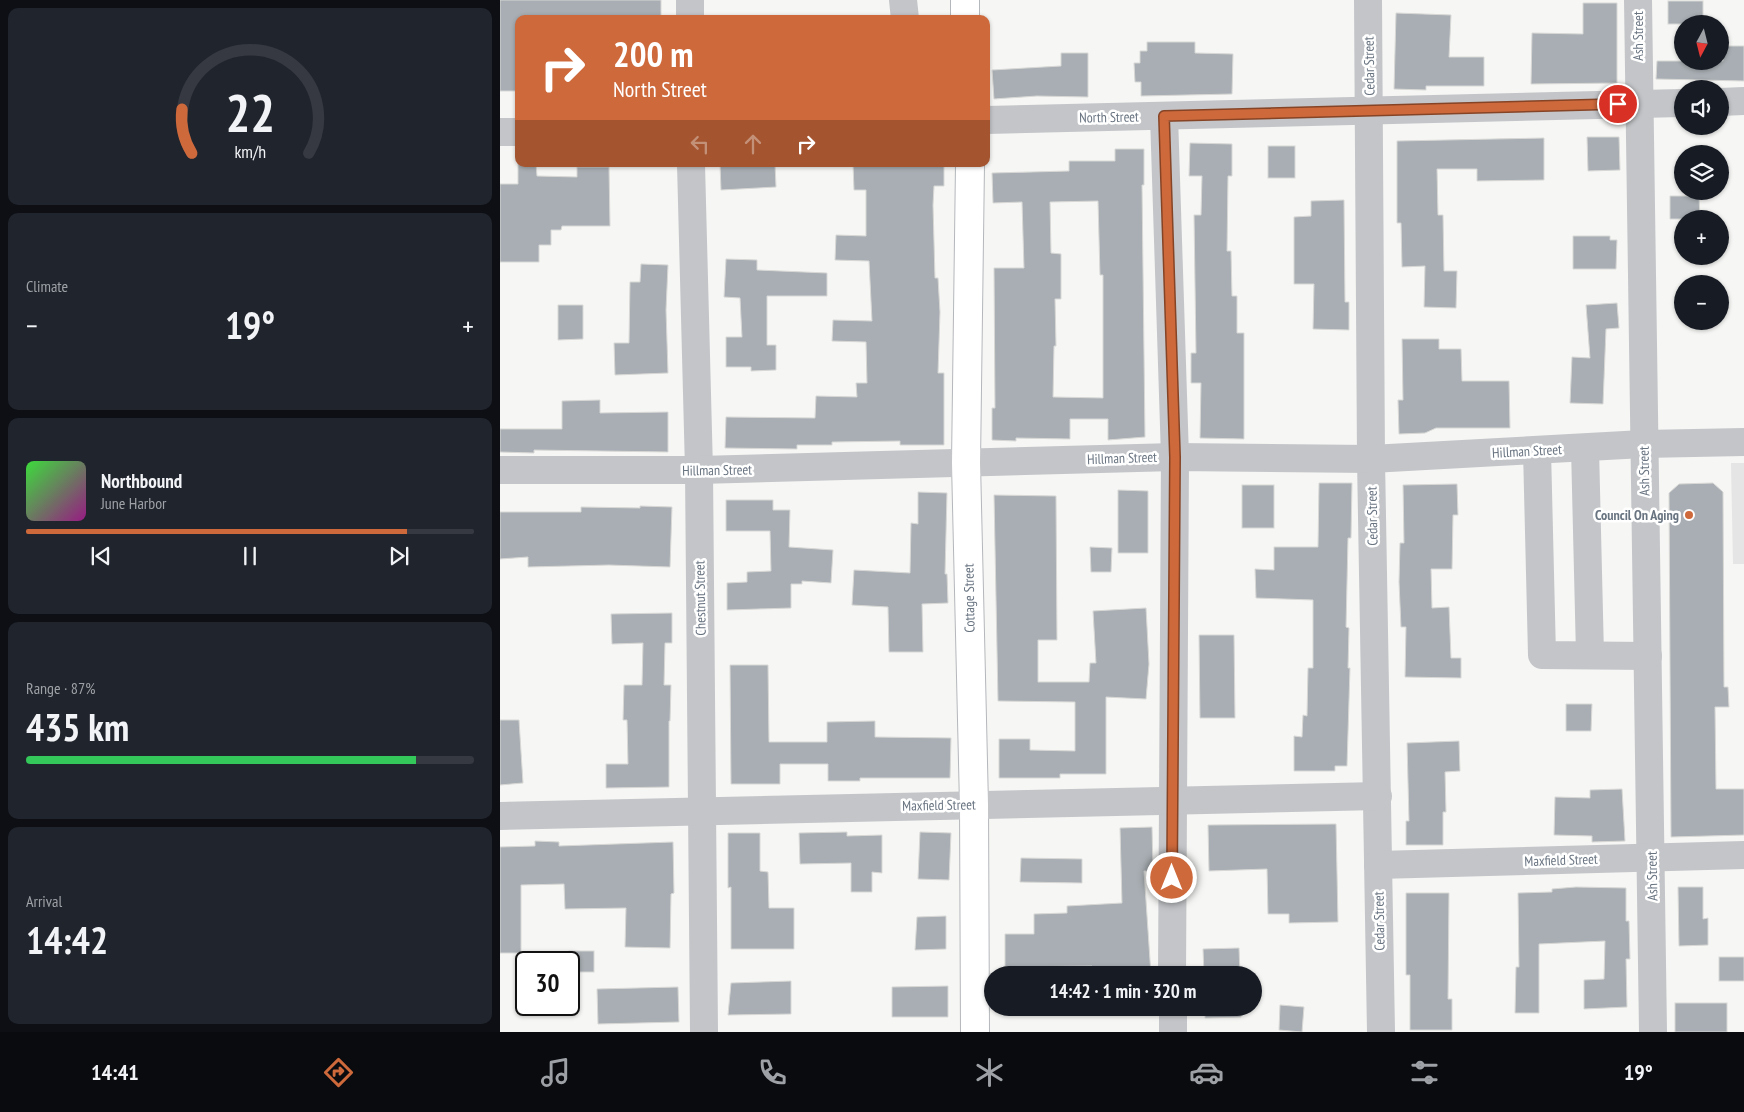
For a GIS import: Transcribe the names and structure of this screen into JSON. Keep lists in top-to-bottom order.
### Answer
{
  "streets": {
    "main road": ["Cottage Street"],
    "street": [
      "Ash Street",
      "Cedar Street",
      "North Street",
      "Hillman Street",
      "Chestnut Street",
      "Maxfield Street"
    ]
  },
  "crossings": [
    ["Ash Street", "North Street"],
    ["Ash Street", "Hillman Street"],
    ["Ash Street", "Maxfield Street"],
    ["Cedar Street", "North Street"],
    ["Cedar Street", "Hillman Street"],
    ["Cedar Street", "Maxfield Street"],
    ["Hillman Street", "Chestnut Street"],
    ["Hillman Street", "Cottage Street"],
    ["Chestnut Street", "Maxfield Street"],
    ["Cottage Street", "Maxfield Street"]
  ],
  "places": ["Council On Aging"],
  "north": "bottom",
  "page": {
    "map_buttons": ["+", "−"],
    "turn": ["200 m", "North Street"],
    "tile": [
      "Climate",
      ["Range · 87%", "435 km"],
      ["Arrival", "14:42"]
    ],
    "heat": ["−", "19°", "+"],
    "song": ["Northbound", "June Harbor"],
    "limit": "30",
    "trip": "14:42 · 1 min · 320 m",
    "tabs": ["14:41", "19°"],
    "gauge": ["22", "km/h"]
  }
}
